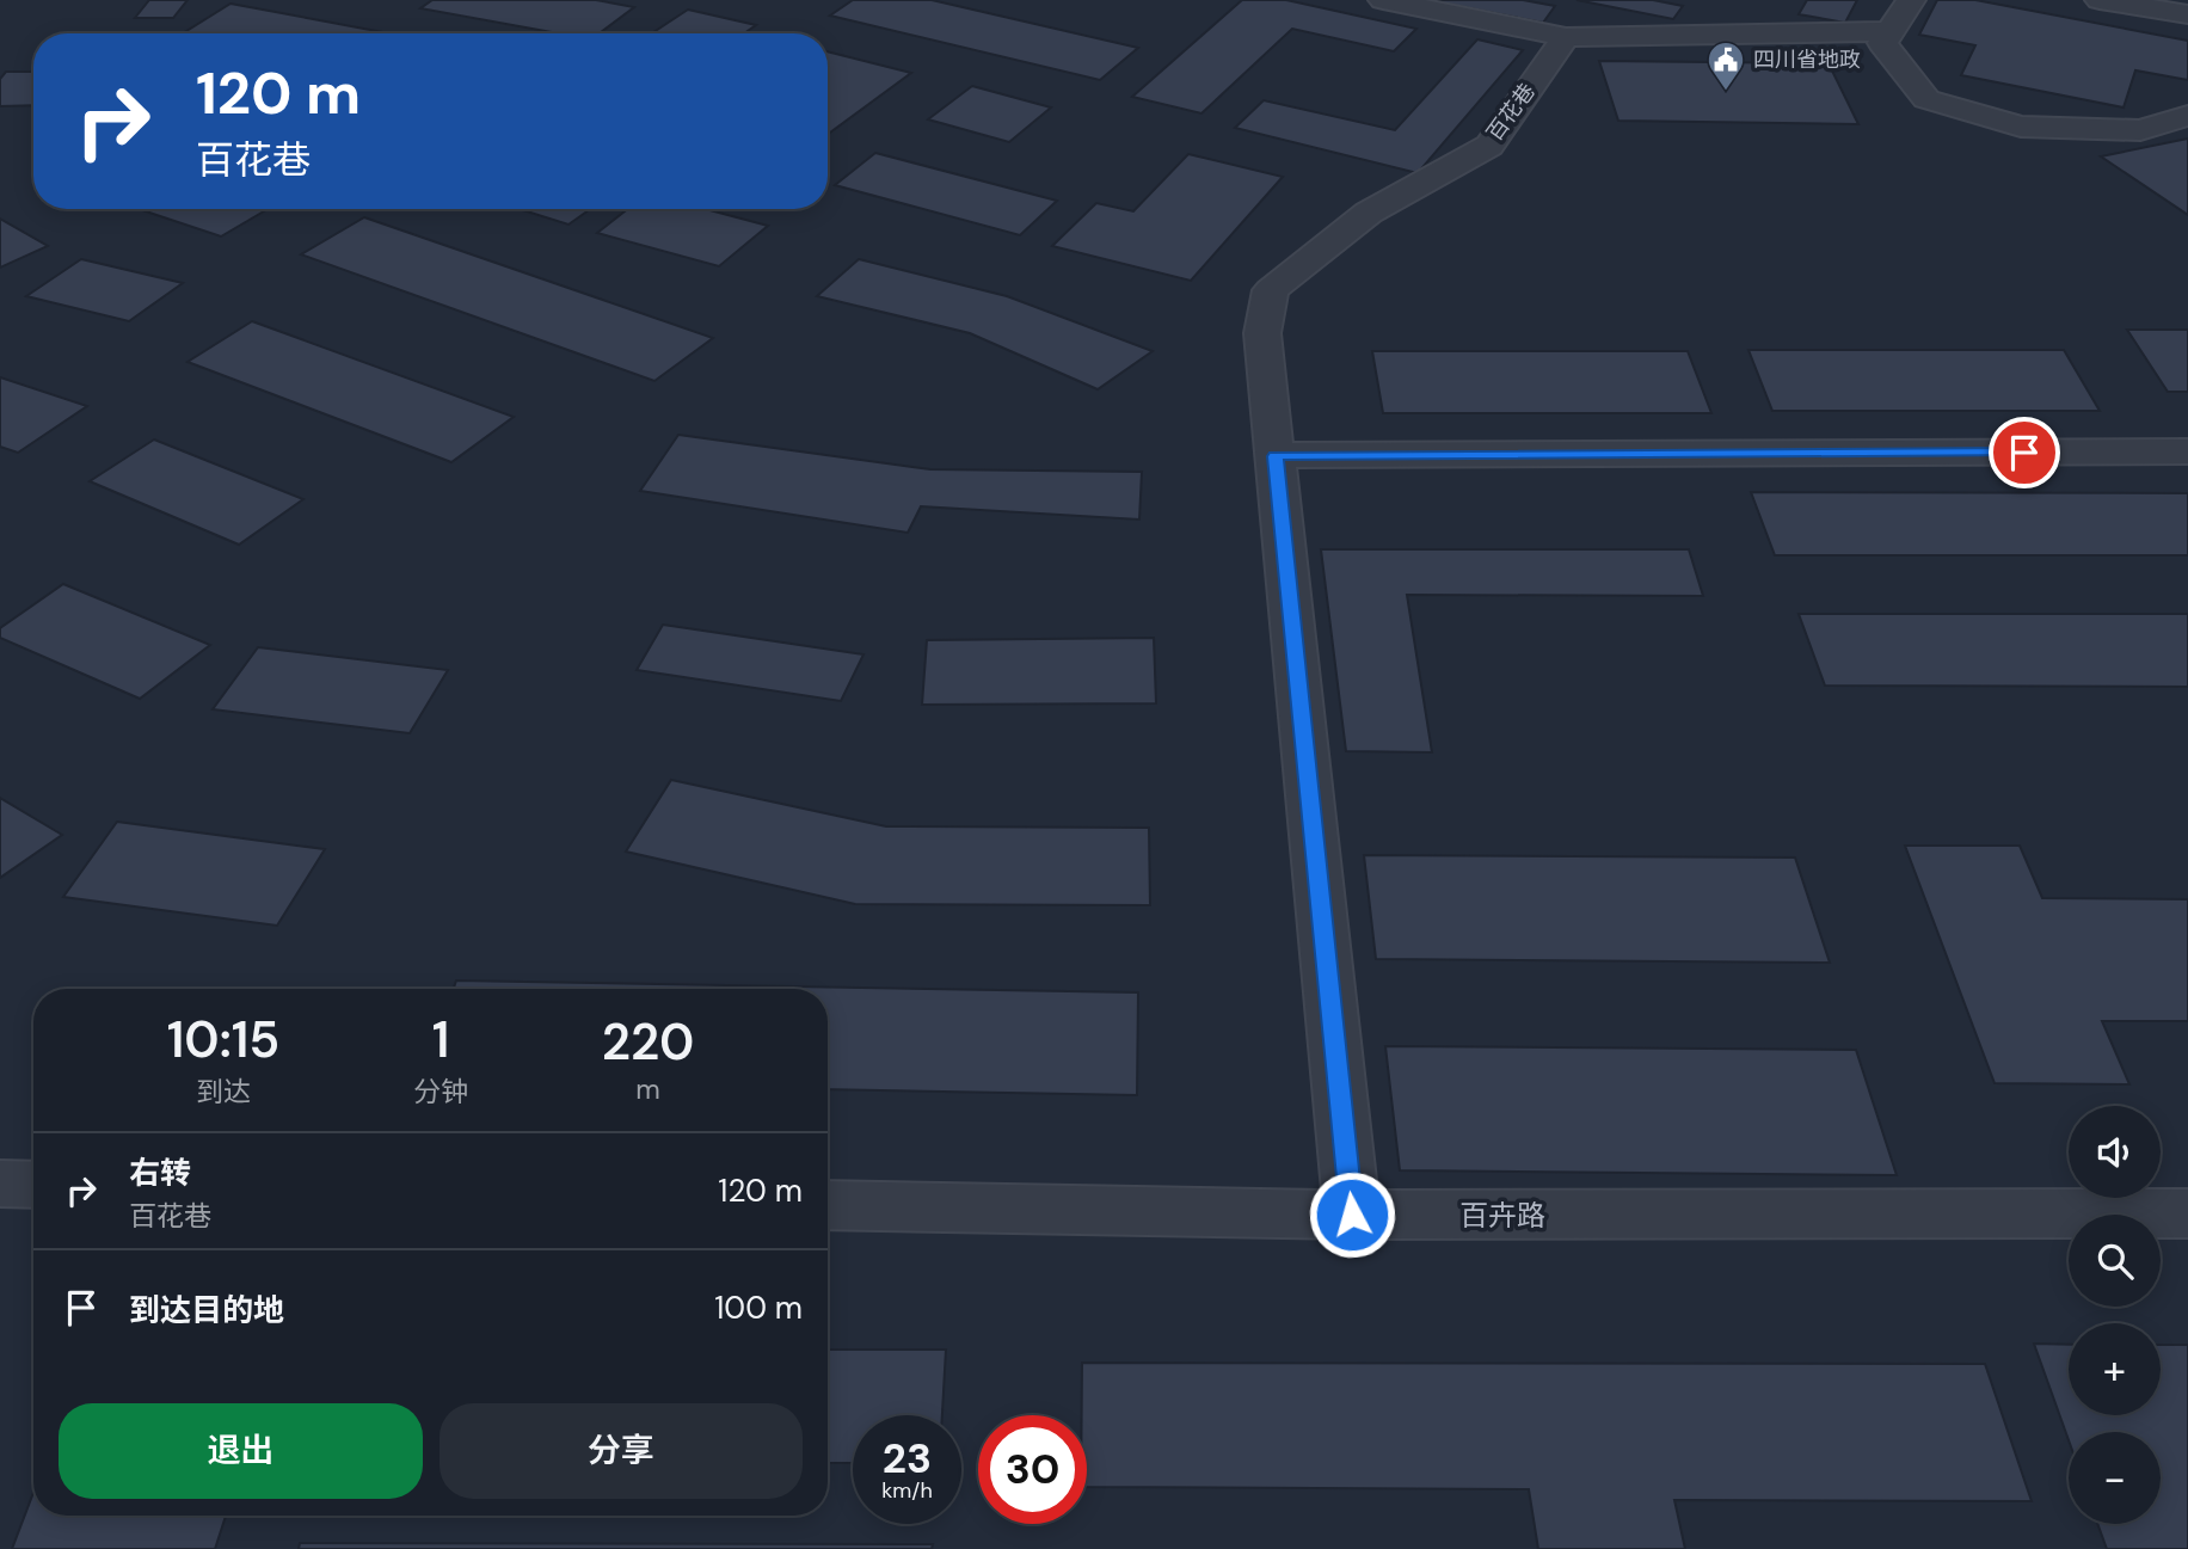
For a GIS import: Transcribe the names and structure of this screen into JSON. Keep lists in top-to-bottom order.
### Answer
{
  "streets": {
    "street": ["百花巷", "百卉路"]
  },
  "crossings": [
    ["百花巷", "百卉路"]
  ],
  "places": {
    "public building": ["四川省地政"]
  },
  "page": {
    "turn": ["120 m", "百花巷"],
    "eta": [
      "10:15",
      "到达",
      "1",
      "分钟",
      "220",
      "m"
    ],
    "map_buttons": ["+", "−"],
    "list": [
      {
        "name": "右转",
        "note": "百花巷",
        "value": "120 m"
      },
      {
        "name": "到达目的地",
        "value": "100 m"
      }
    ],
    "buttons": ["退出", "分享"],
    "speed": "23 km/h",
    "limit": "30"
  }
}
